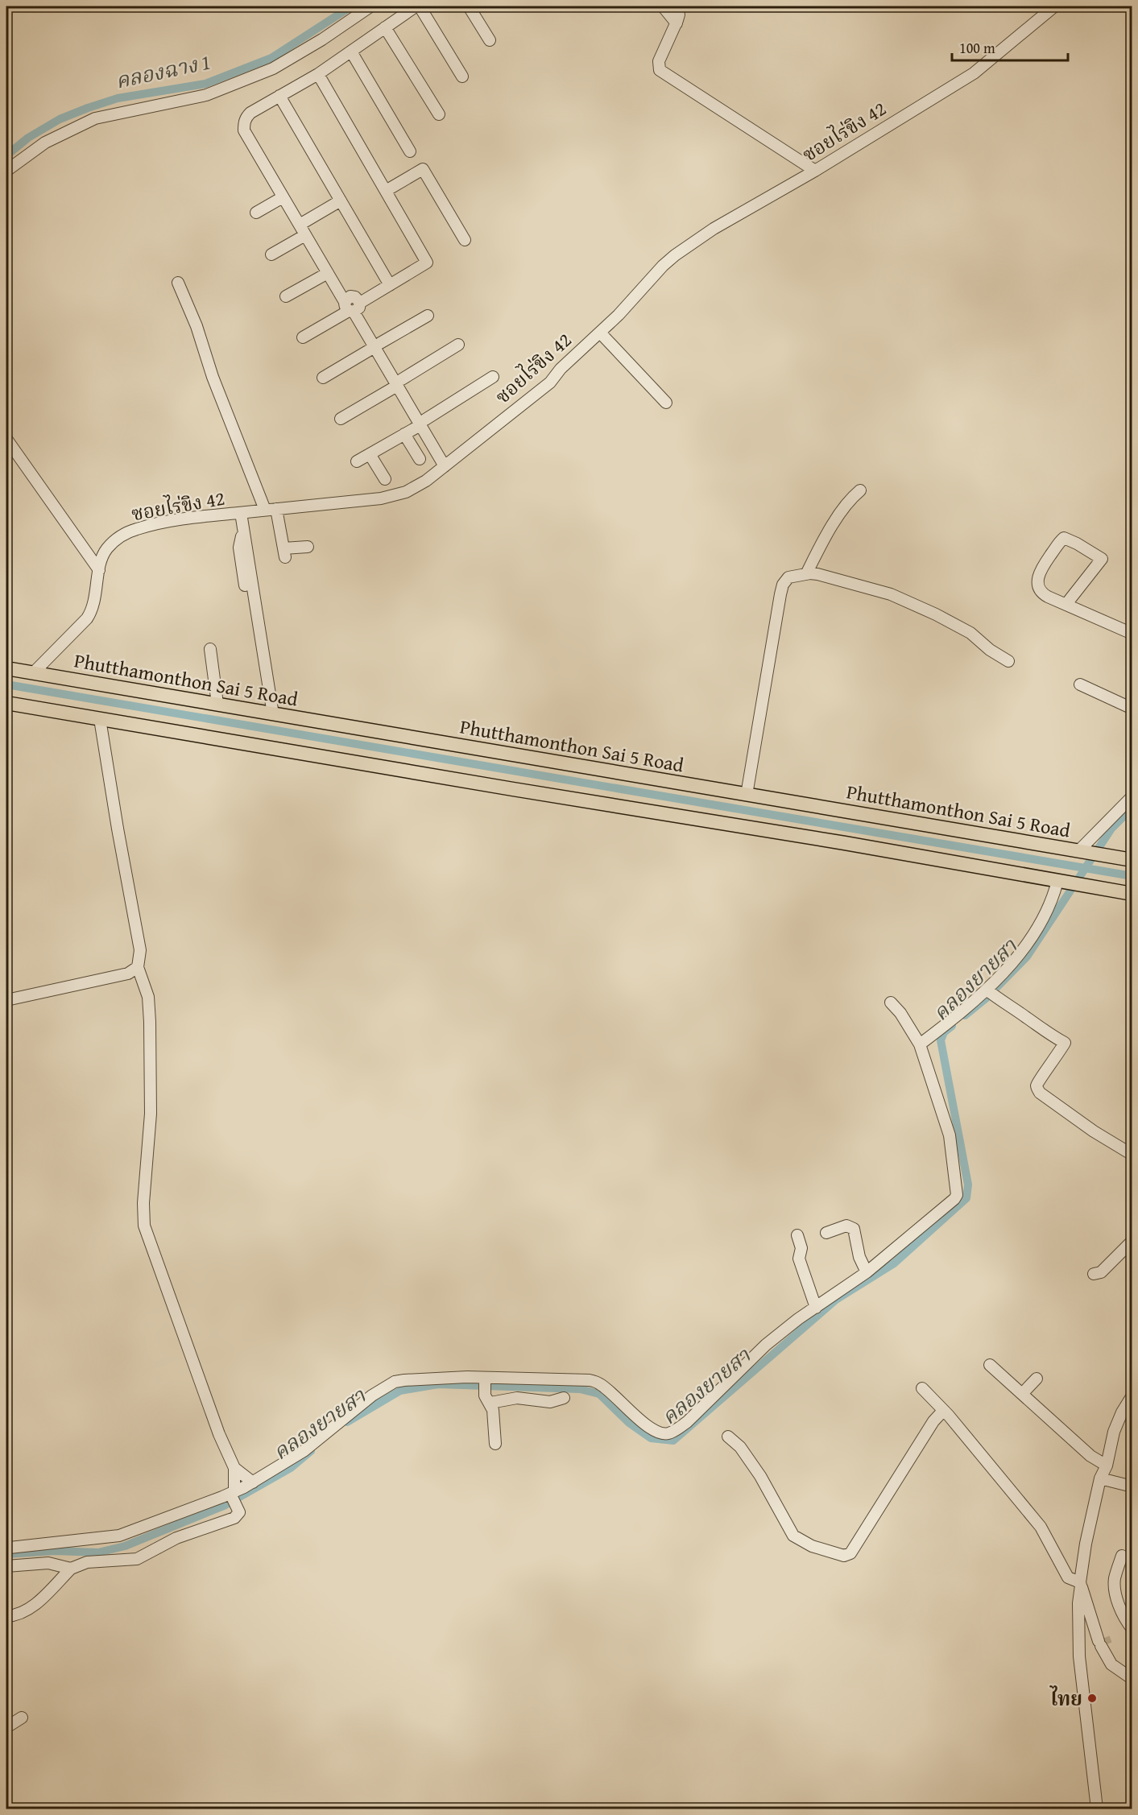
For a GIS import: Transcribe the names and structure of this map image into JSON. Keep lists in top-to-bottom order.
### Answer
{
  "streets": {
    "main road": ["Phutthamonthon Sai 5 Road"],
    "street": ["ซอยไร่ขิง 42"]
  },
  "crossings": [
    ["ซอยไร่ขิง 42", "Phutthamonthon Sai 5 Road"]
  ],
  "water": ["คลองฉาง 1", "คลองยายสา"],
  "places": ["ไทย"],
  "scale_bar": "100 m"
}
